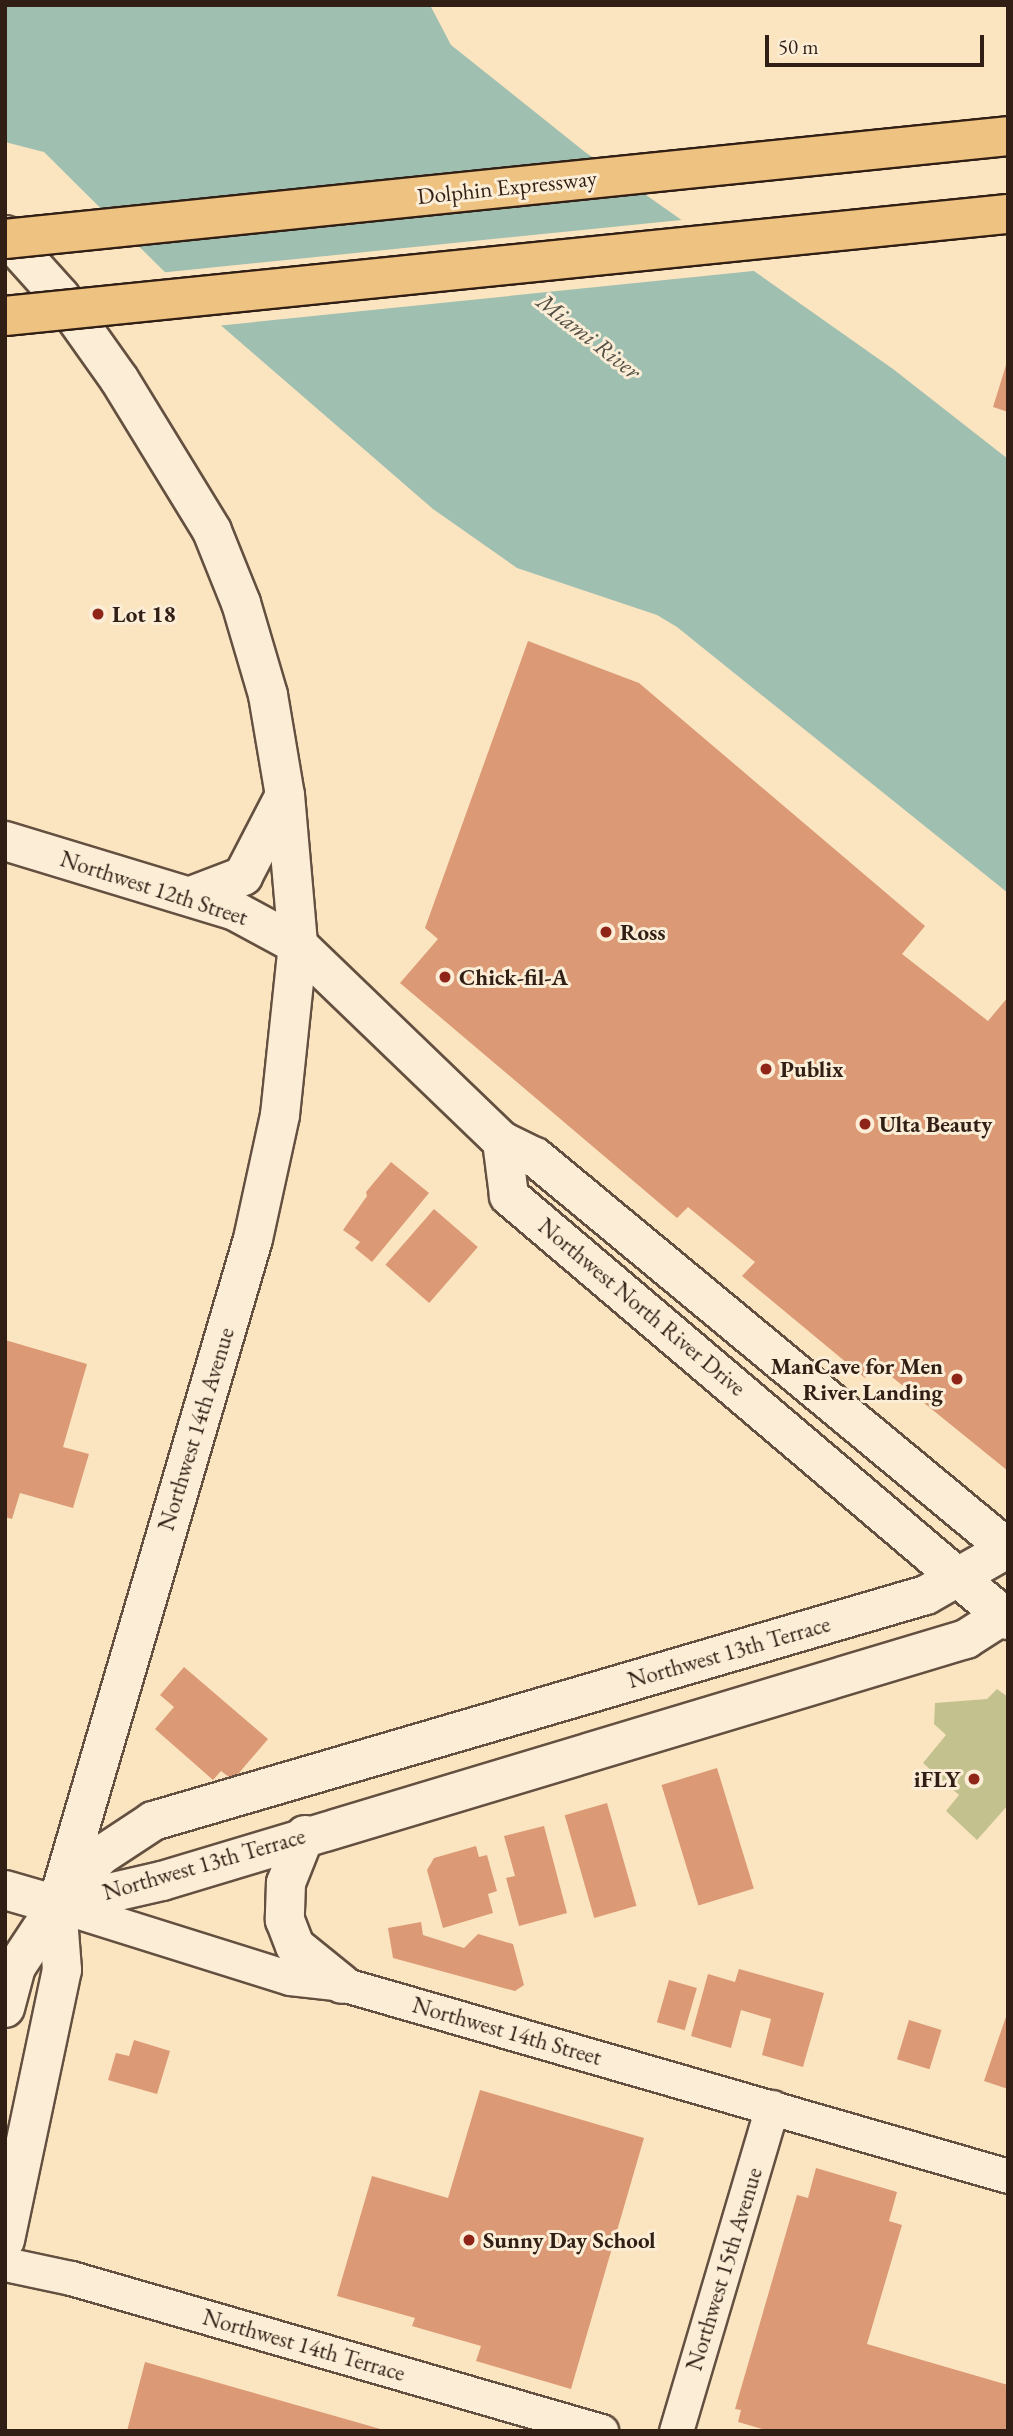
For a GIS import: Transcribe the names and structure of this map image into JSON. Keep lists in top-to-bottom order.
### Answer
{
  "streets": {
    "highway": ["Dolphin Expressway"],
    "main road": [
      "Northwest 12th Street",
      "Northwest North River Drive",
      "Northwest 14th Avenue",
      "Northwest 13th Terrace",
      "Northwest 14th Street"
    ],
    "street": ["Northwest 15th Avenue", "Northwest 14th Terrace"]
  },
  "crossings": [
    ["Northwest 12th Street", "Northwest North River Drive"],
    ["Northwest 12th Street", "Northwest 14th Avenue"],
    ["Northwest North River Drive", "Northwest 14th Avenue"],
    ["Northwest North River Drive", "Northwest 13th Terrace"],
    ["Northwest 14th Avenue", "Northwest 13th Terrace"],
    ["Northwest 14th Avenue", "Northwest 14th Street"],
    ["Northwest 13th Terrace", "Northwest 14th Street"],
    ["Northwest 14th Street", "Northwest 15th Avenue"]
  ],
  "water": ["Miami River"],
  "places": [
    "Lot 18",
    "Ross",
    "Chick-fil-A",
    "Publix",
    "Ulta Beauty",
    "ManCave for Men River Landing",
    "iFLY",
    "Sunny Day School"
  ],
  "scale_bar": "50 m"
}
